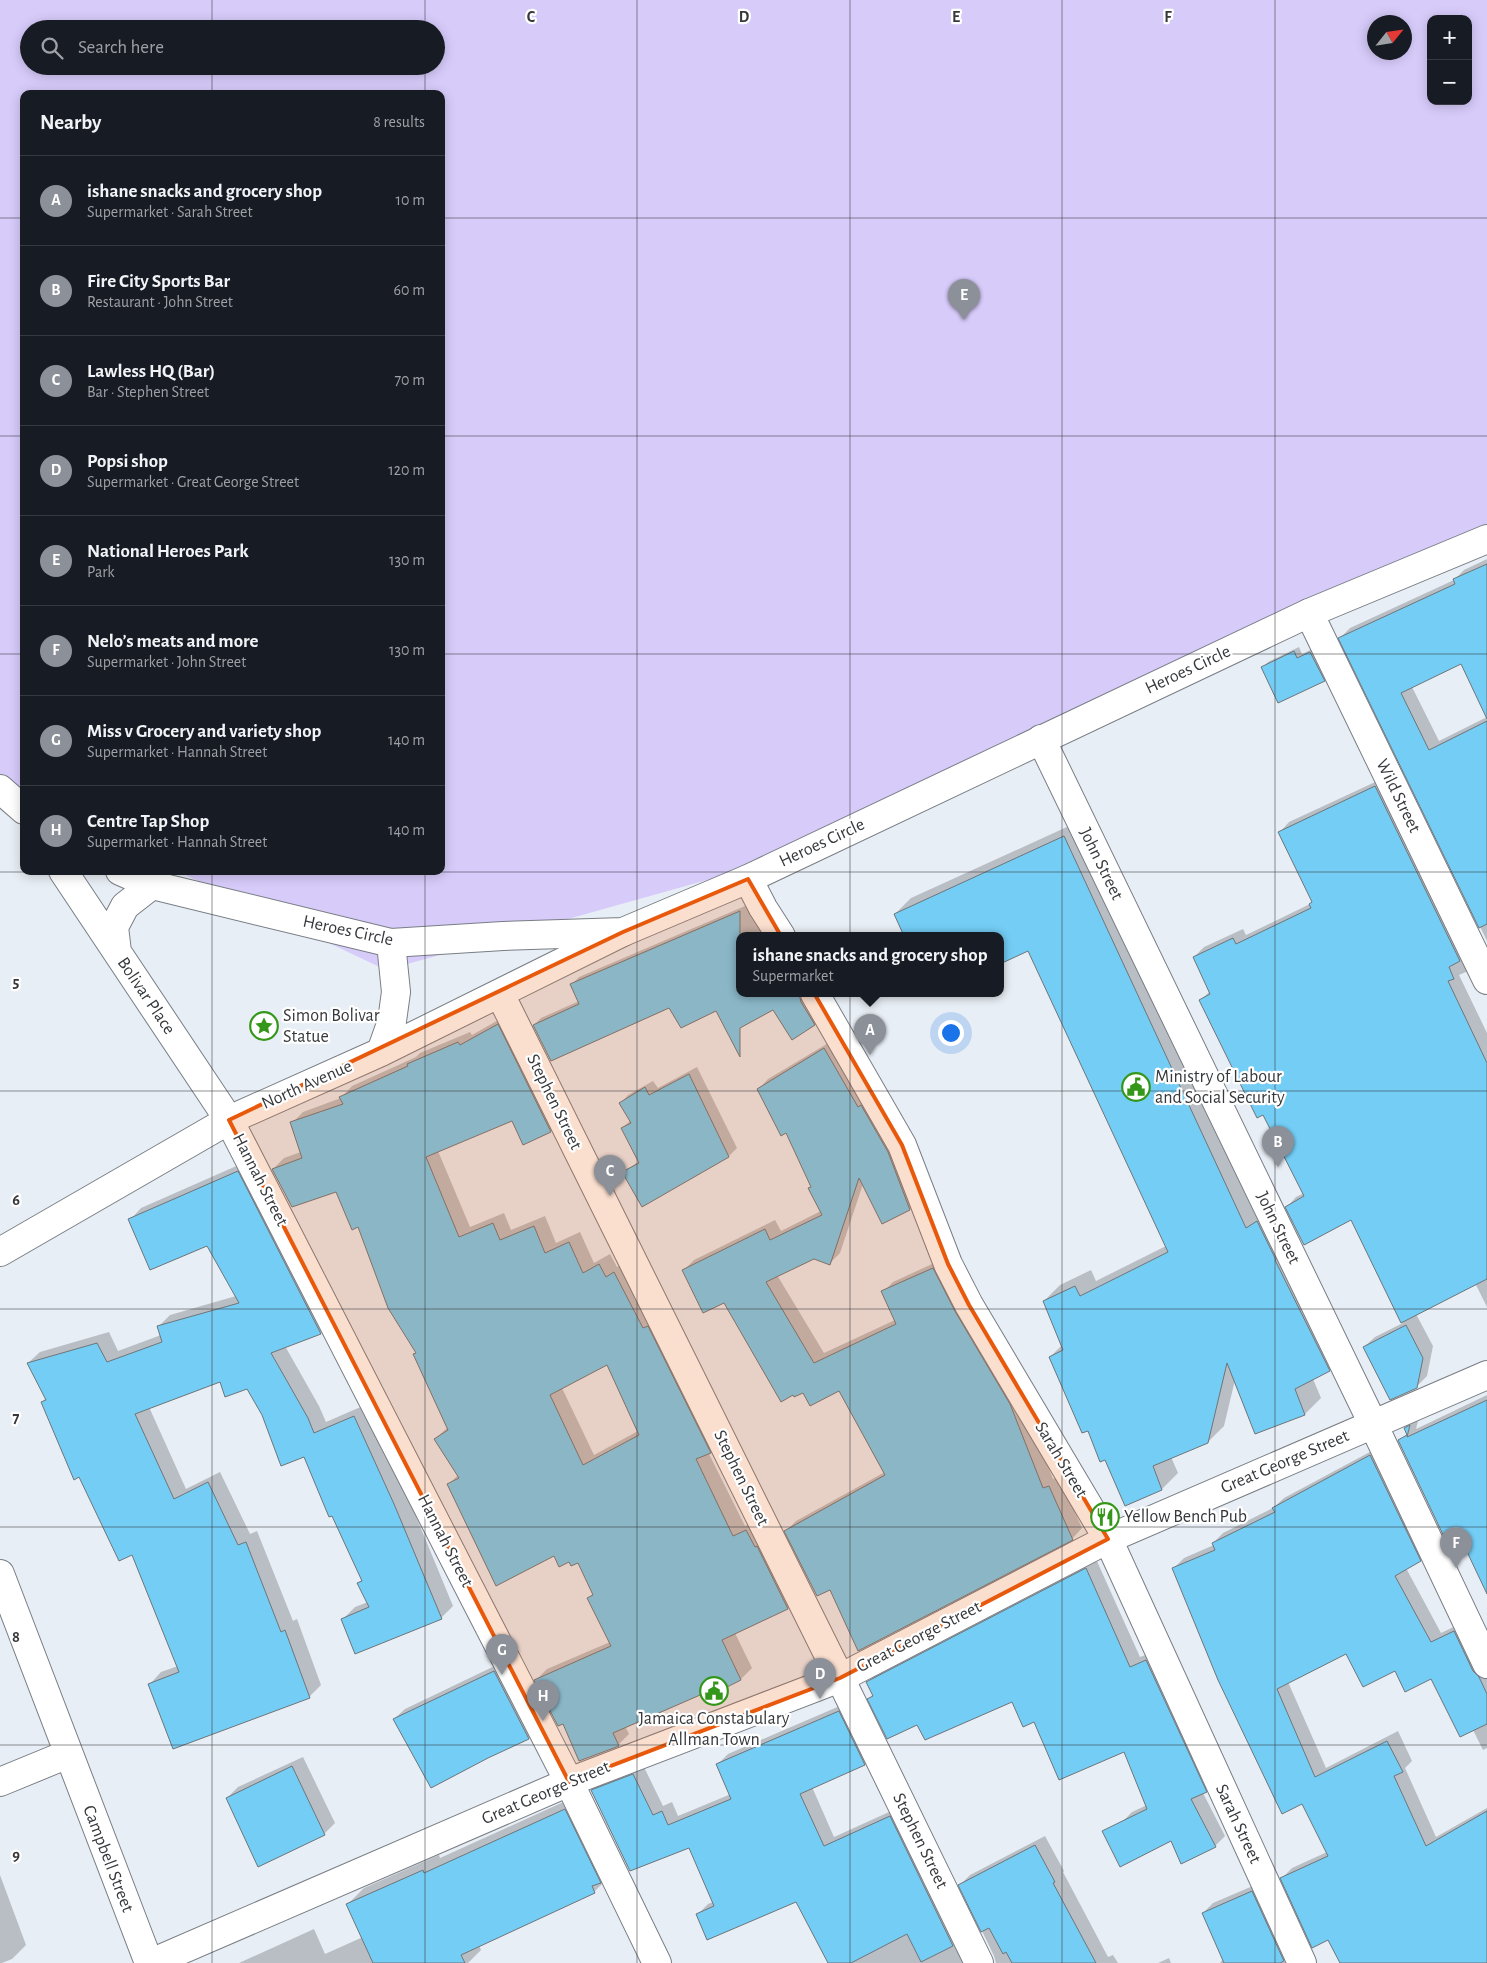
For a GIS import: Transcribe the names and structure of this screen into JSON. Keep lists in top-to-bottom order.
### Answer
{
  "streets": {
    "street": [
      "Heroes Circle",
      "Wild Street",
      "John Street",
      "Bolivar Place",
      "North Avenue",
      "Stephen Street",
      "Hannah Street",
      "Sarah Street",
      "Great George Street",
      "Campbell Street"
    ]
  },
  "crossings": [
    ["Heroes Circle", "Wild Street"],
    ["Heroes Circle", "John Street"],
    ["Heroes Circle", "North Avenue"],
    ["John Street", "Great George Street"],
    ["Bolivar Place", "North Avenue"],
    ["Bolivar Place", "Hannah Street"],
    ["North Avenue", "Stephen Street"],
    ["North Avenue", "Hannah Street"],
    ["Stephen Street", "Great George Street"],
    ["Hannah Street", "Great George Street"],
    ["Sarah Street", "Great George Street"],
    ["Great George Street", "Campbell Street"]
  ],
  "places": {
    "place": ["Simon Bolivar Statue"],
    "public building": ["Ministry of Labour and Social Security", "Jamaica Constabulary Allman Town"],
    "restaurant": ["Yellow Bench Pub"]
  },
  "north": "top right",
  "page": {
    "map_buttons": ["+", "−"],
    "search": "Search here",
    "heading": ["Nearby", "8 results"],
    "list": [
      {
        "mark": "A",
        "name": "ishane snacks and grocery shop",
        "note": "Supermarket · Sarah Street",
        "value": "10 m"
      },
      {
        "mark": "B",
        "name": "Fire City Sports Bar",
        "note": "Restaurant · John Street",
        "value": "60 m"
      },
      {
        "mark": "C",
        "name": "Lawless HQ (Bar)",
        "note": "Bar · Stephen Street",
        "value": "70 m"
      },
      {
        "mark": "D",
        "name": "Popsi shop",
        "note": "Supermarket · Great George Street",
        "value": "120 m"
      },
      {
        "mark": "E",
        "name": "National Heroes Park",
        "note": "Park",
        "value": "130 m"
      },
      {
        "mark": "F",
        "name": "Nelo’s meats and more",
        "note": "Supermarket · John Street",
        "value": "130 m"
      },
      {
        "mark": "G",
        "name": "Miss v Grocery and variety shop",
        "note": "Supermarket · Hannah Street",
        "value": "140 m"
      },
      {
        "mark": "H",
        "name": "Centre Tap Shop",
        "note": "Supermarket · Hannah Street",
        "value": "140 m"
      }
    ],
    "pins": [
      "E",
      "A",
      "B",
      "C",
      "F",
      "G",
      "D",
      "H"
    ],
    "popup": ["ishane snacks and grocery shop", "Supermarket"]
  },
  "grid": {
    "columns": [
      "C",
      "D",
      "E",
      "F"
    ],
    "rows": [
      "5",
      "6",
      "7",
      "8",
      "9"
    ]
  }
}
